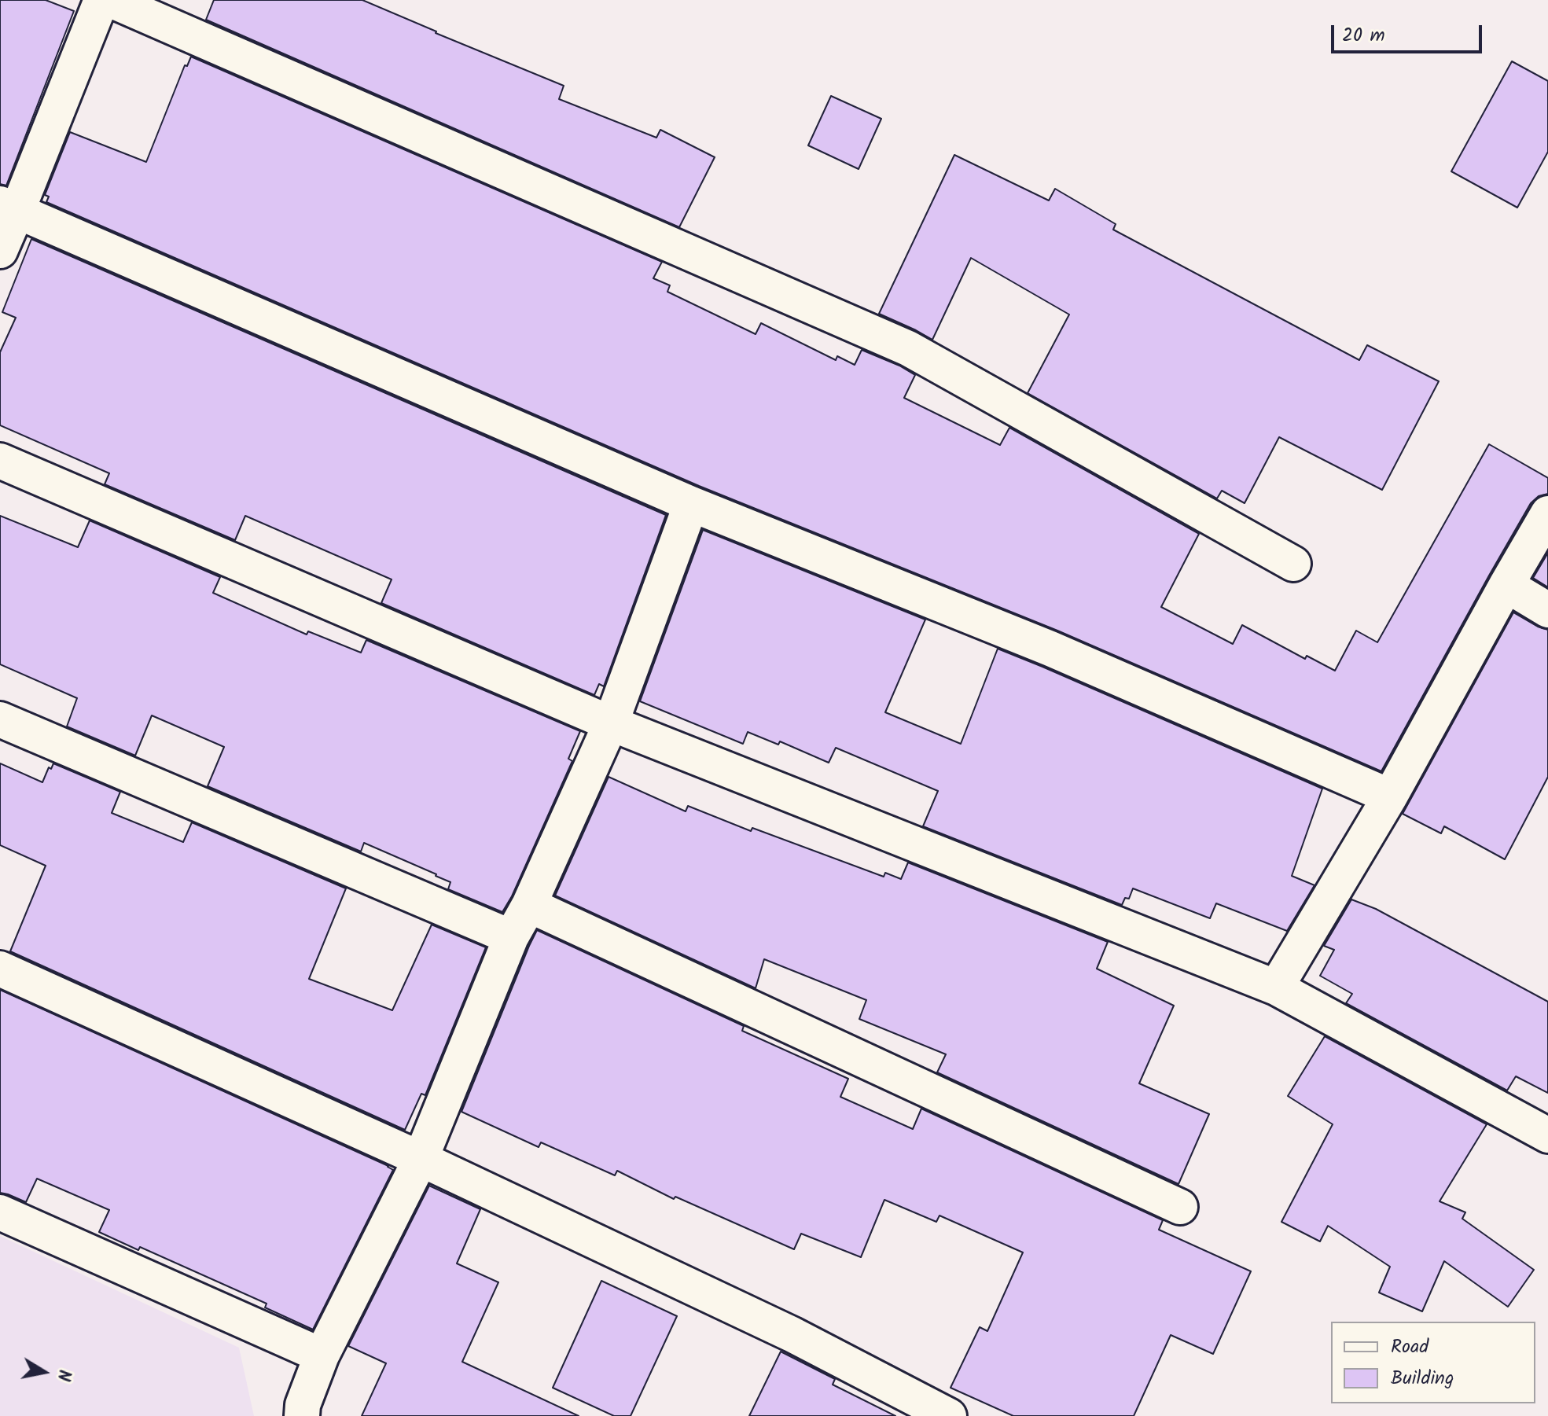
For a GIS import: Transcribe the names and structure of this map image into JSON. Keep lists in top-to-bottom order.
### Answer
{
  "legend": ["Road", "Building"],
  "scale_bar": "20 m",
  "north": "right"
}
